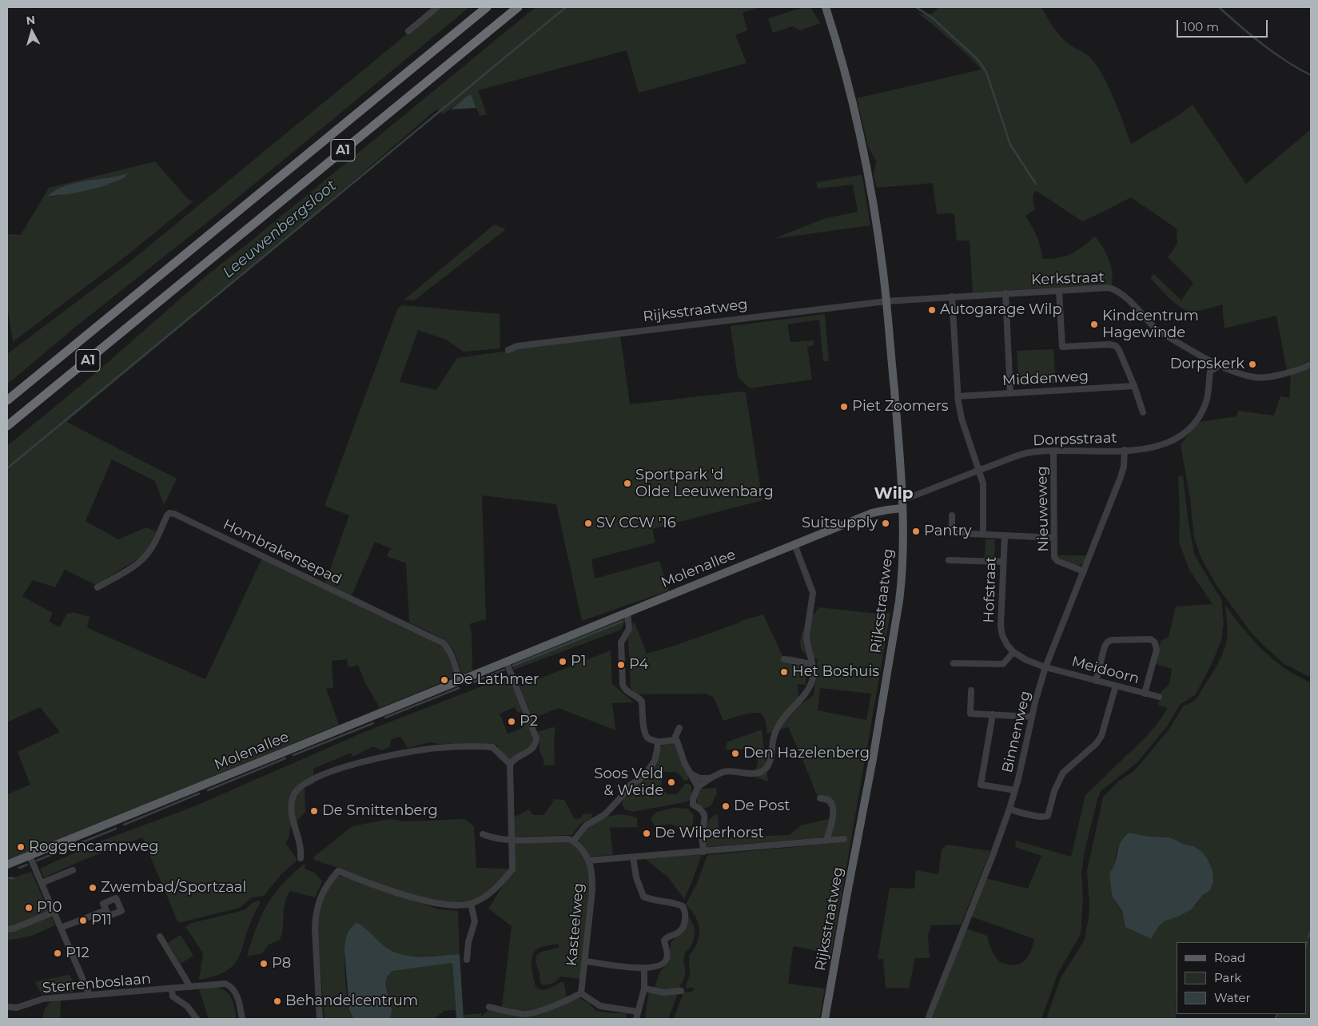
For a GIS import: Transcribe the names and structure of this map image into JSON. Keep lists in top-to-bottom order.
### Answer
{
  "streets": {
    "highway": ["A1"],
    "main road": ["Rijksstraatweg", "Molenallee"],
    "street": [
      "Kerkstraat",
      "Middenweg",
      "Dorpsstraat",
      "Nieuweweg",
      "Hombrakensepad",
      "Hofstraat",
      "Meidoorn",
      "Binnenweg",
      "Kasteelweg",
      "Sterrenboslaan"
    ]
  },
  "crossings": [
    ["Kerkstraat", "Rijksstraatweg"],
    ["Kerkstraat", "Dorpsstraat"],
    ["Rijksstraatweg", "Dorpsstraat"],
    ["Rijksstraatweg", "Molenallee"],
    ["Dorpsstraat", "Nieuweweg"],
    ["Dorpsstraat", "Binnenweg"],
    ["Nieuweweg", "Binnenweg"],
    ["Hombrakensepad", "Molenallee"],
    ["Hofstraat", "Meidoorn"],
    ["Hofstraat", "Binnenweg"],
    ["Meidoorn", "Binnenweg"]
  ],
  "districts": ["Wilp"],
  "water": ["Leeuwenbergsloot"],
  "places": [
    "Autogarage Wilp",
    "Kindcentrum Hagewinde",
    "Dorpskerk",
    "Piet Zoomers",
    "Sportpark 'd Olde Leeuwenbarg",
    "SV CCW '16",
    "Suitsupply",
    "Pantry",
    "P1",
    "P4",
    "Het Boshuis",
    "De Lathmer",
    "P2",
    "Den Hazelenberg",
    "Soos Veld & Weide",
    "De Post",
    "De Smittenberg",
    "De Wilperhorst",
    "Roggencampweg",
    "Zwembad/Sportzaal",
    "P10",
    "P11",
    "P12",
    "P8",
    "Behandelcentrum"
  ],
  "legend": ["Road", "Park", "Water"],
  "scale_bar": "100 m",
  "north": "top"
}
